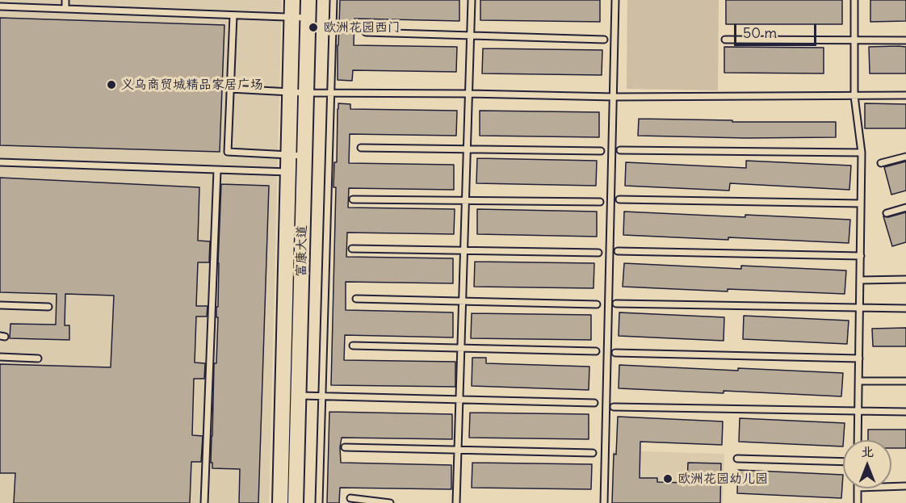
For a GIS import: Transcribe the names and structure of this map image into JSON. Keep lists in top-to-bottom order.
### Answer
{
  "streets": {
    "street": ["富康大道"]
  },
  "places": ["欧洲花园西门", "义乌商贸城精品家居广场", "欧洲花园幼儿园"],
  "scale_bar": "50 m",
  "north": "top"
}
